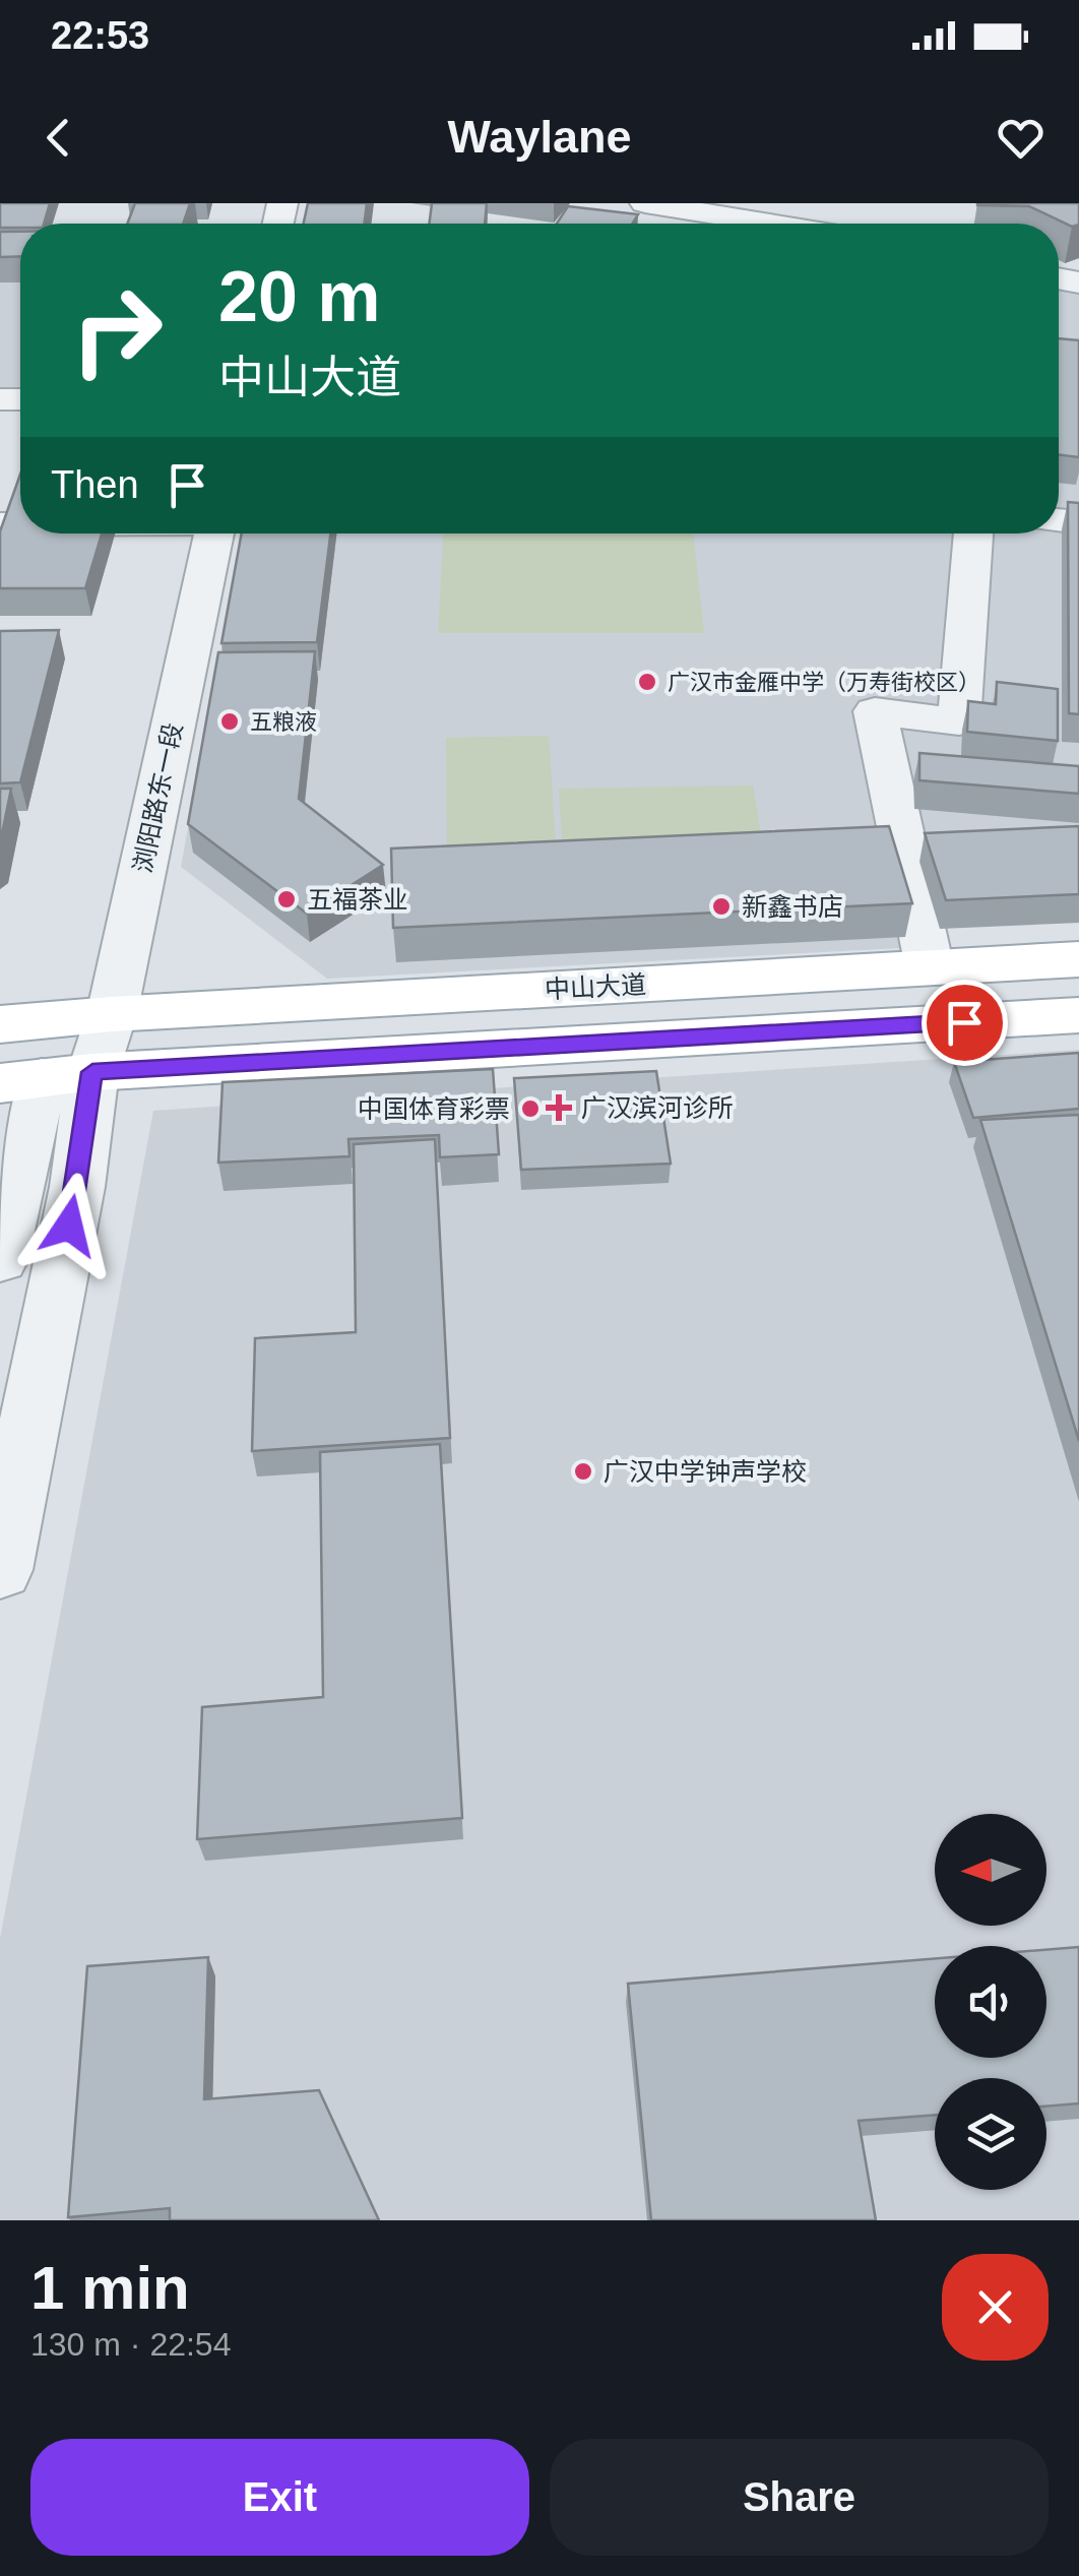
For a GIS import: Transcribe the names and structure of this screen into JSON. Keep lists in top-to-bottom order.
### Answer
{
  "streets": {
    "main road": ["中山大道"],
    "street": ["浏阳路东一段"]
  },
  "crossings": [
    ["浏阳路东一段", "中山大道"]
  ],
  "places": {
    "other": [
      "广汉市金雁中学（万寿街校区）",
      "五粮液",
      "五福茶业",
      "新鑫书店",
      "中国体育彩票",
      "广汉中学钟声学校"
    ],
    "health": ["广汉滨河诊所"]
  },
  "north": "left",
  "page": {
    "status": "22:53",
    "header": "Waylane",
    "turn": ["20 m", "中山大道"],
    "then": "Then",
    "heading": ["1 min", "130 m · 22:54"],
    "buttons": ["Exit", "Share"]
  }
}
